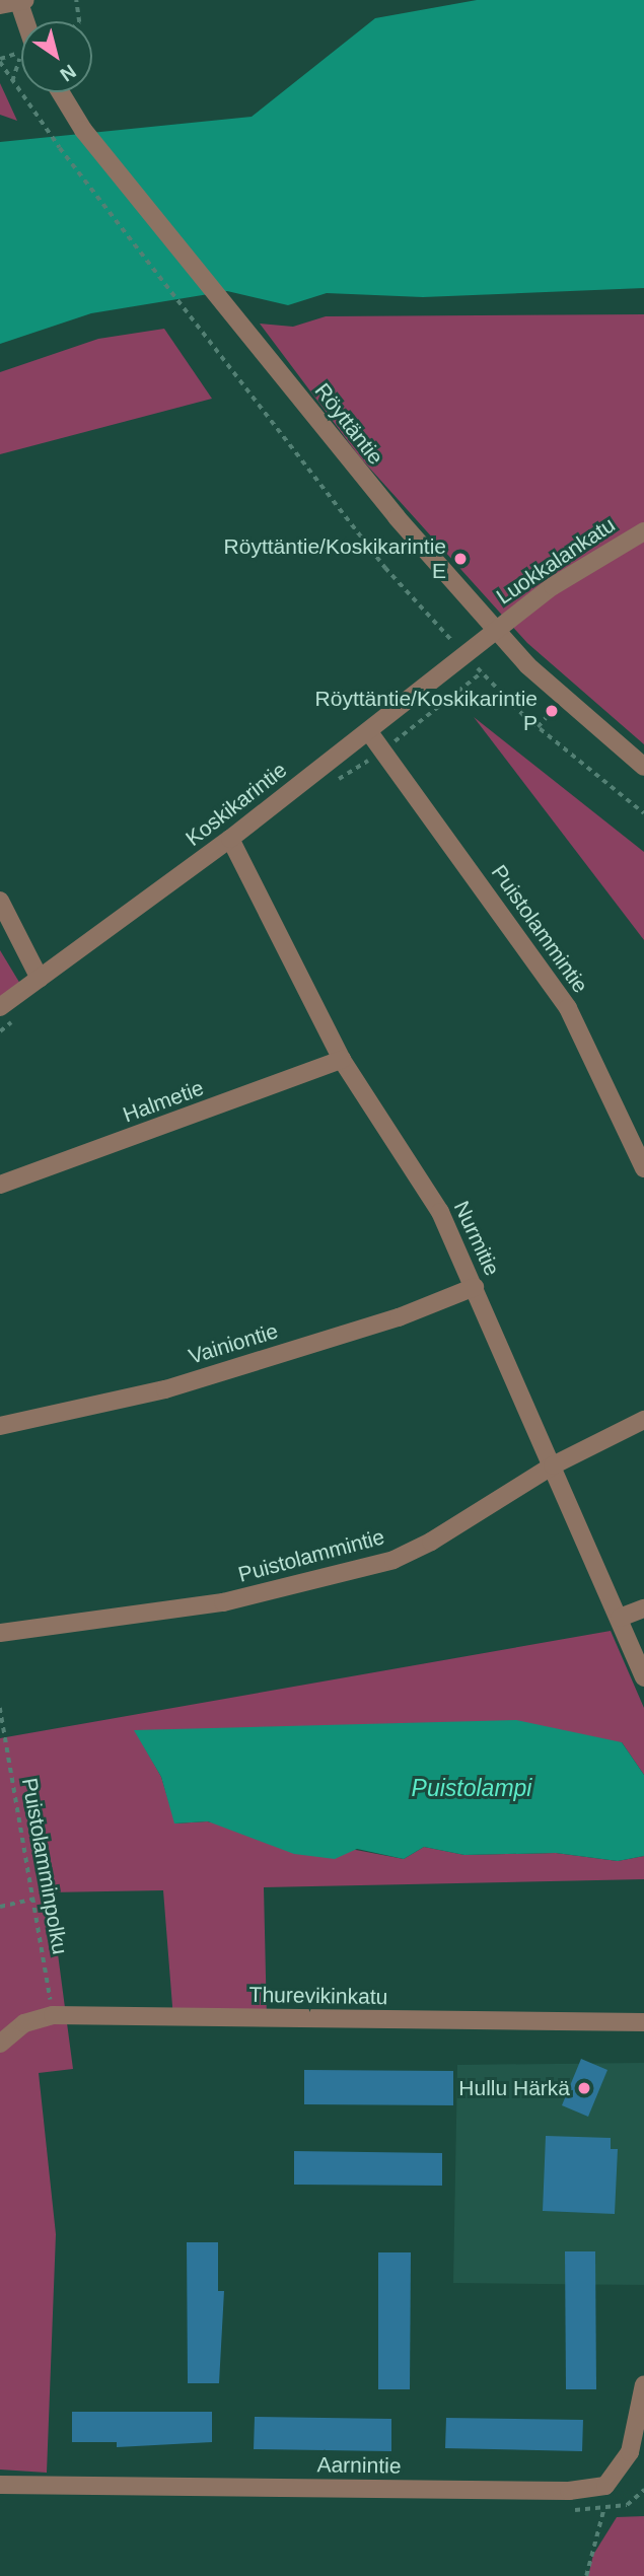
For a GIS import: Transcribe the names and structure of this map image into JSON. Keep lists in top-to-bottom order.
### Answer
{
  "streets": {
    "street": [
      "Röyttäntie",
      "Luokkalankatu",
      "Koskikarintie",
      "Puistolammintie",
      "Halmetie",
      "Nurmitie",
      "Vainiontie",
      "Thurevikinkatu",
      "Aarnintie"
    ],
    "path": ["Puistolamminpolku"]
  },
  "crossings": [
    ["Röyttäntie", "Luokkalankatu"],
    ["Röyttäntie", "Koskikarintie"],
    ["Luokkalankatu", "Koskikarintie"],
    ["Koskikarintie", "Puistolammintie"],
    ["Koskikarintie", "Nurmitie"],
    ["Puistolammintie", "Nurmitie"],
    ["Halmetie", "Nurmitie"],
    ["Nurmitie", "Vainiontie"],
    ["Puistolamminpolku", "Thurevikinkatu"]
  ],
  "water": ["Puistolampi"],
  "places": ["Röyttäntie/Koskikarintie E", "Röyttäntie/Koskikarintie P", "Hullu Härkä"],
  "north": "bottom right"
}
